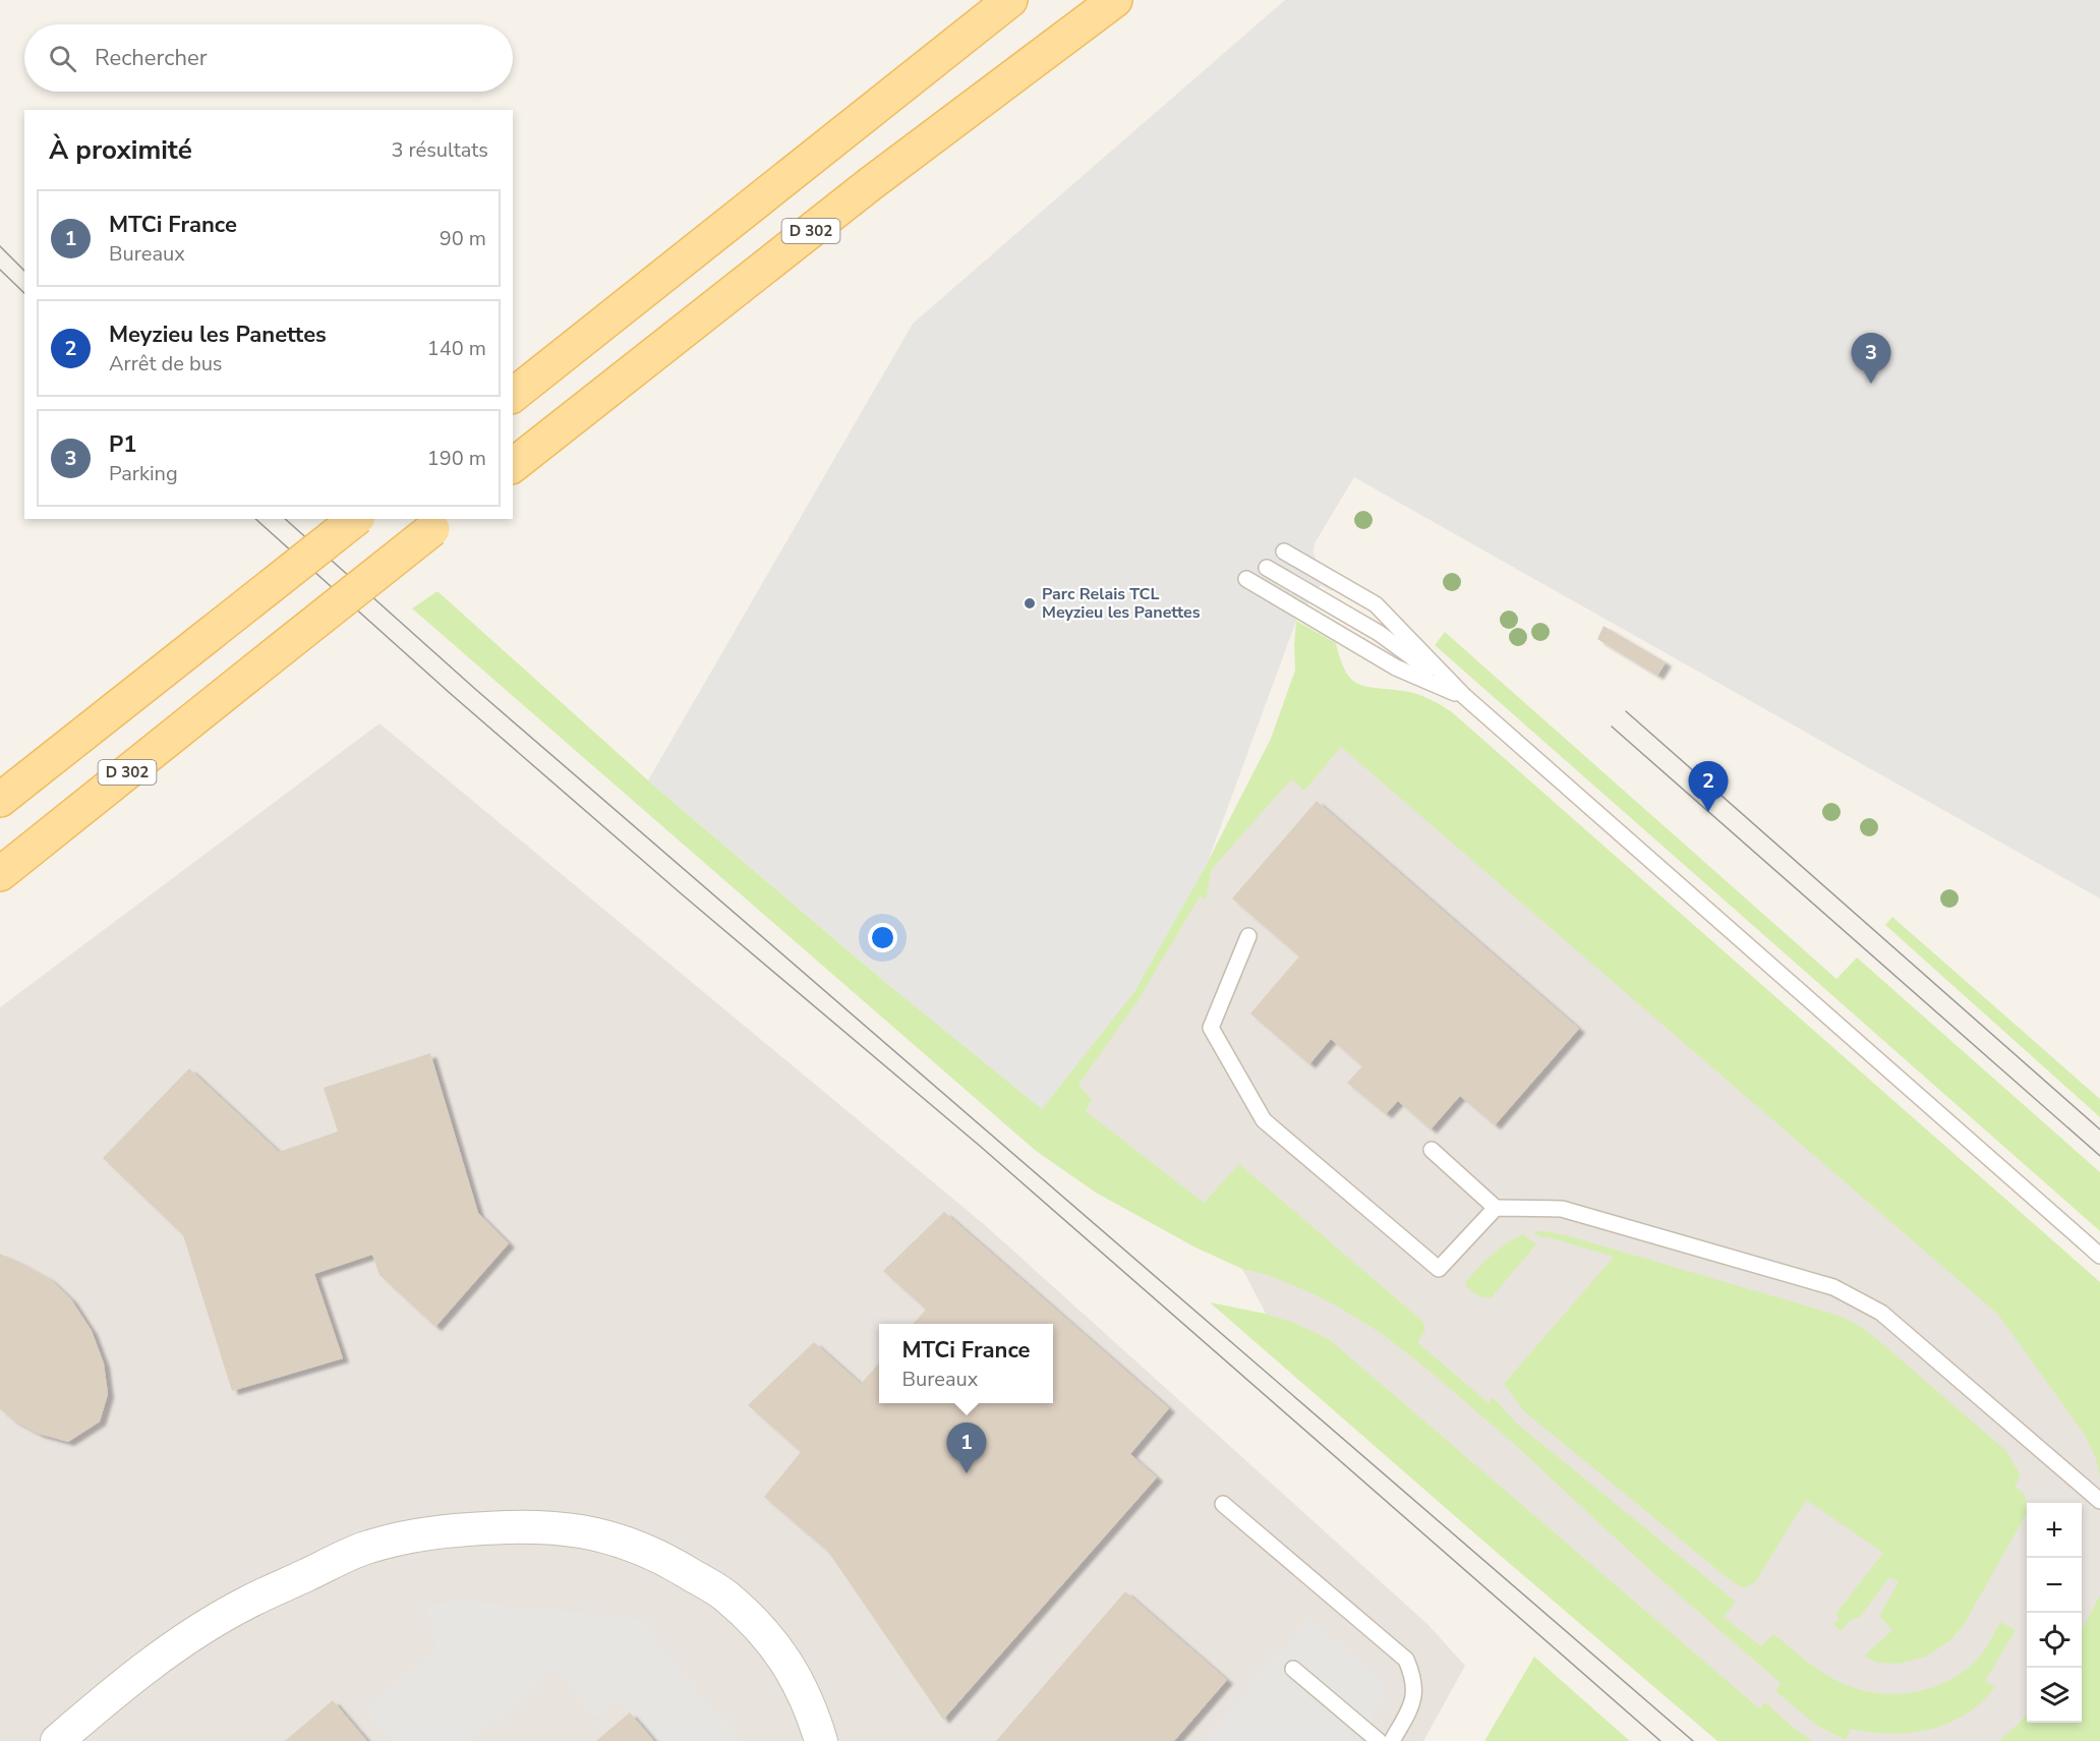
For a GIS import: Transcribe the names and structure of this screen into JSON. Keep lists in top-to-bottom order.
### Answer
{
  "streets": {
    "main road": ["D 302"]
  },
  "places": ["Parc Relais TCL Meyzieu les Panettes"],
  "page": {
    "search": "Rechercher",
    "heading": ["À proximité", "3 résultats"],
    "list": [
      {
        "mark": "1",
        "name": "MTCi France",
        "note": "Bureaux",
        "value": "90 m"
      },
      {
        "mark": "2",
        "name": "Meyzieu les Panettes",
        "note": "Arrêt de bus",
        "value": "140 m"
      },
      {
        "mark": "3",
        "name": "P1",
        "note": "Parking",
        "value": "190 m"
      }
    ],
    "pins": ["3", "2", "1"],
    "popup": ["MTCi France", "Bureaux"],
    "map_buttons": ["+", "−"]
  }
}
